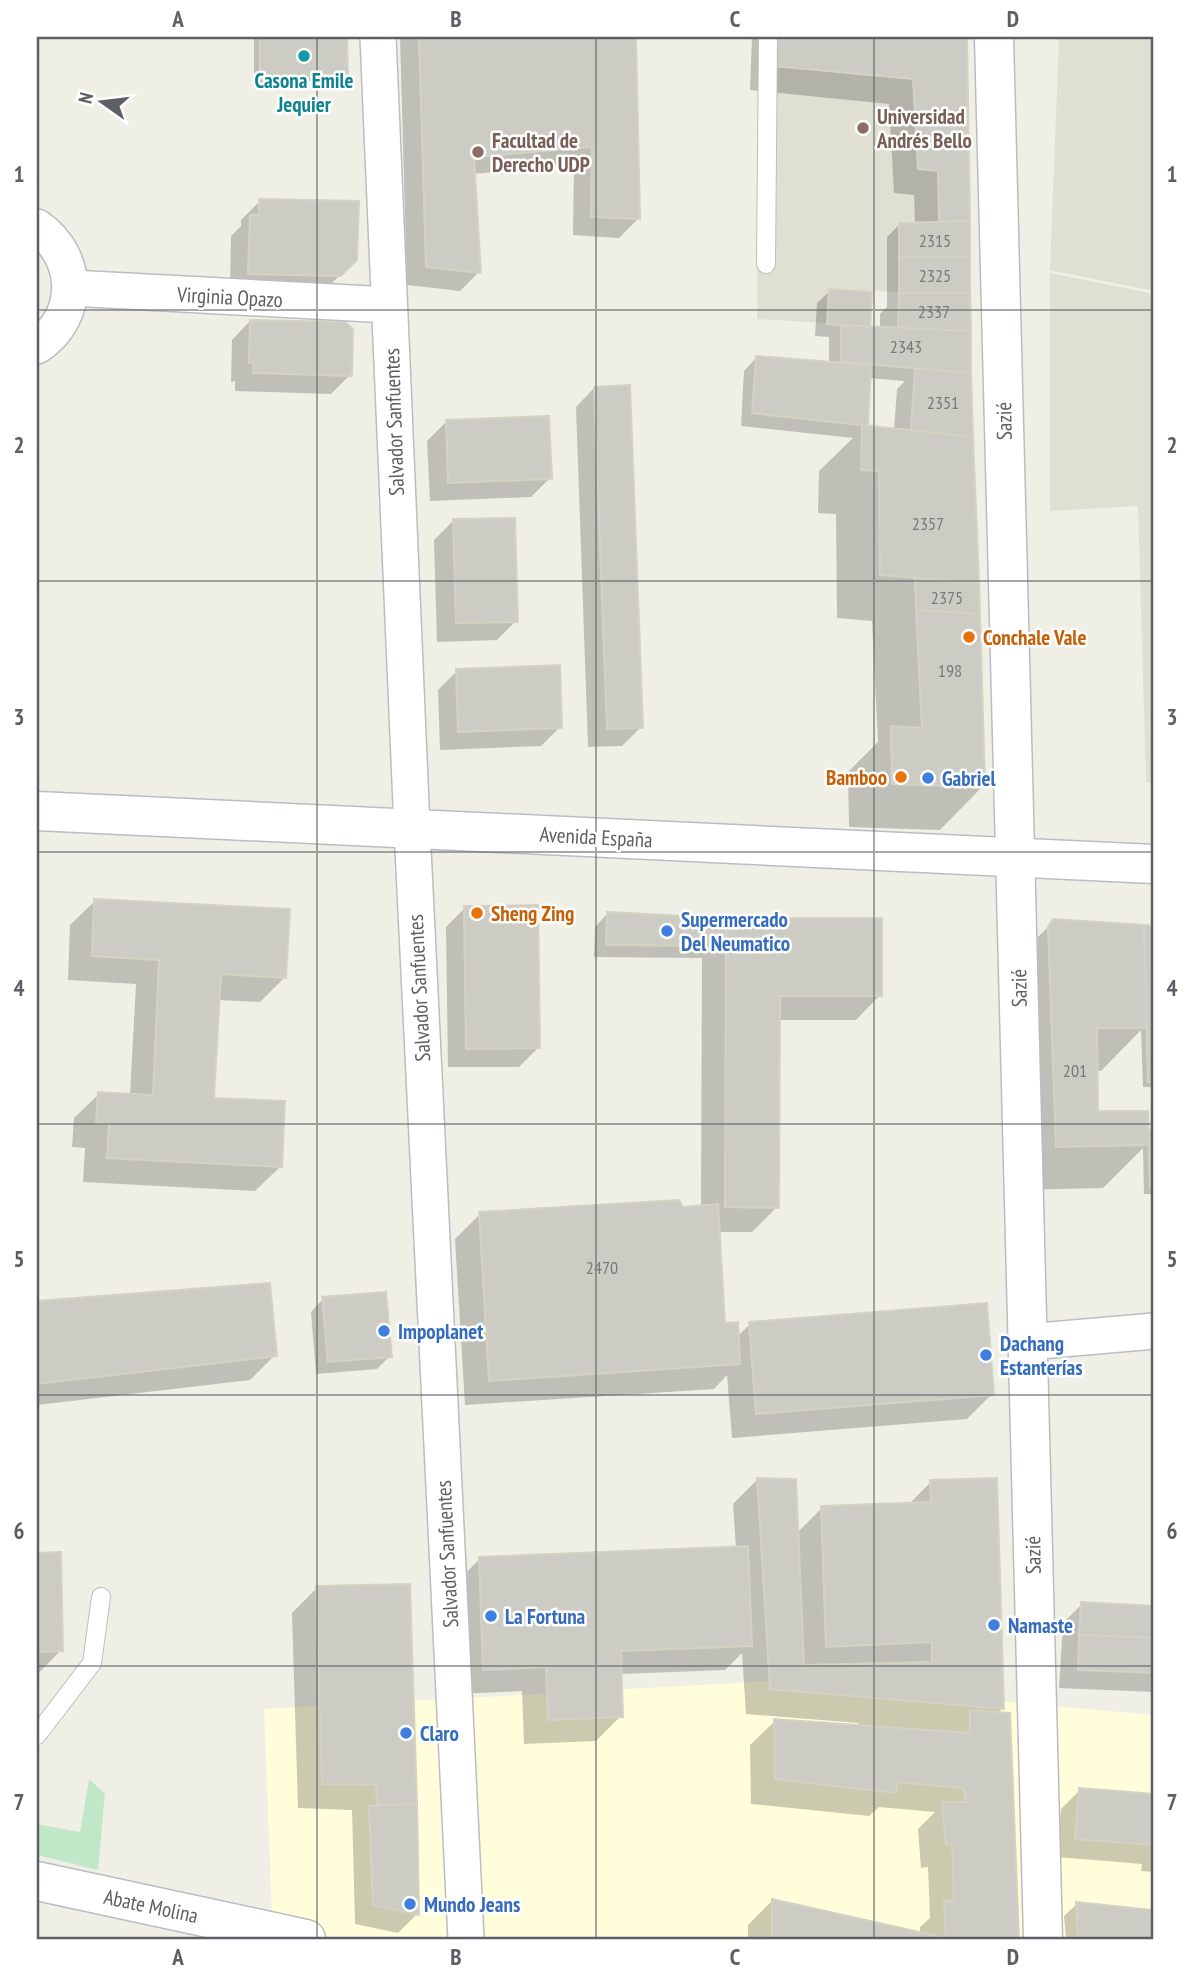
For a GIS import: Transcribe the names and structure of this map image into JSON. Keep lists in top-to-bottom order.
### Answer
{
  "streets": {
    "street": [
      "Virginia Opazo",
      "Sazié",
      "Salvador Sanfuentes",
      "Avenida España",
      "Abate Molina"
    ]
  },
  "crossings": [
    ["Virginia Opazo", "Salvador Sanfuentes"],
    ["Sazié", "Avenida España"],
    ["Salvador Sanfuentes", "Avenida España"]
  ],
  "places": [
    "Casona Emile Jequier",
    "Universidad Andrés Bello",
    "Facultad de Derecho UDP",
    "Conchale Vale",
    "Bamboo",
    "Gabriel",
    "Sheng Zing",
    "Supermercado Del Neumatico",
    "Impoplanet",
    "Dachang Estanterías",
    "La Fortuna",
    "Namaste",
    "Claro",
    "Mundo Jeans"
  ],
  "house_numbers": [
    "2315",
    "2325",
    "2337",
    "2343",
    "2351",
    "2357",
    "2375",
    "198",
    "201",
    "2470"
  ],
  "north": "left",
  "grid": {
    "columns": [
      "A",
      "B",
      "C",
      "D"
    ],
    "rows": [
      "1",
      "2",
      "3",
      "4",
      "5",
      "6",
      "7"
    ]
  }
}
